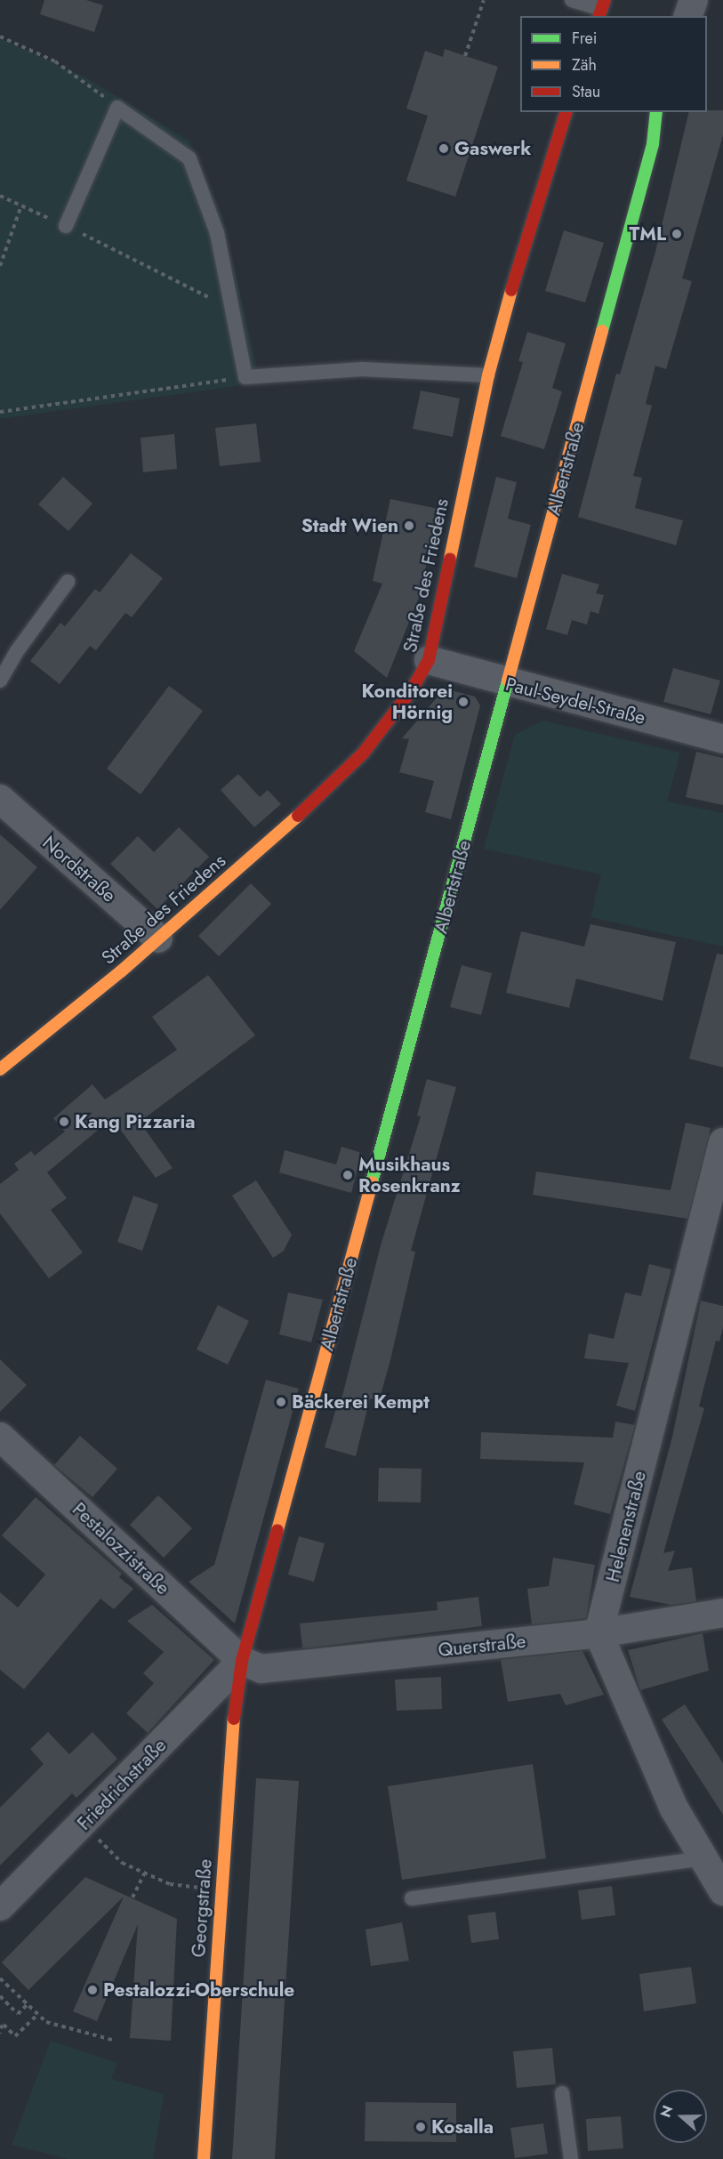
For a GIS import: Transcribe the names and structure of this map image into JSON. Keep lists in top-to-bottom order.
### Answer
{
  "streets": {
    "street": [
      "Albertstraße",
      "Straße des Friedens",
      "Paul-Seydel-Straße",
      "Nordstraße",
      "Helenenstraße",
      "Pestalozzistraße",
      "Querstraße",
      "Friedrichstraße",
      "Georgstraße"
    ]
  },
  "crossings": [
    ["Albertstraße", "Paul-Seydel-Straße"],
    ["Albertstraße", "Pestalozzistraße"],
    ["Albertstraße", "Querstraße"],
    ["Albertstraße", "Friedrichstraße"],
    ["Albertstraße", "Georgstraße"],
    ["Straße des Friedens", "Paul-Seydel-Straße"],
    ["Straße des Friedens", "Nordstraße"],
    ["Helenenstraße", "Querstraße"],
    ["Pestalozzistraße", "Querstraße"],
    ["Pestalozzistraße", "Friedrichstraße"],
    ["Pestalozzistraße", "Georgstraße"],
    ["Querstraße", "Friedrichstraße"],
    ["Querstraße", "Georgstraße"],
    ["Friedrichstraße", "Georgstraße"]
  ],
  "places": [
    "Gaswerk",
    "TML",
    "Stadt Wien",
    "Konditorei Hörnig",
    "Kang Pizzaria",
    "Musikhaus Rosenkranz",
    "Bäckerei Kempt",
    "Pestalozzi-Oberschule",
    "Kosalla"
  ],
  "legend": ["Frei", "Zäh", "Stau"],
  "north": "left"
}
